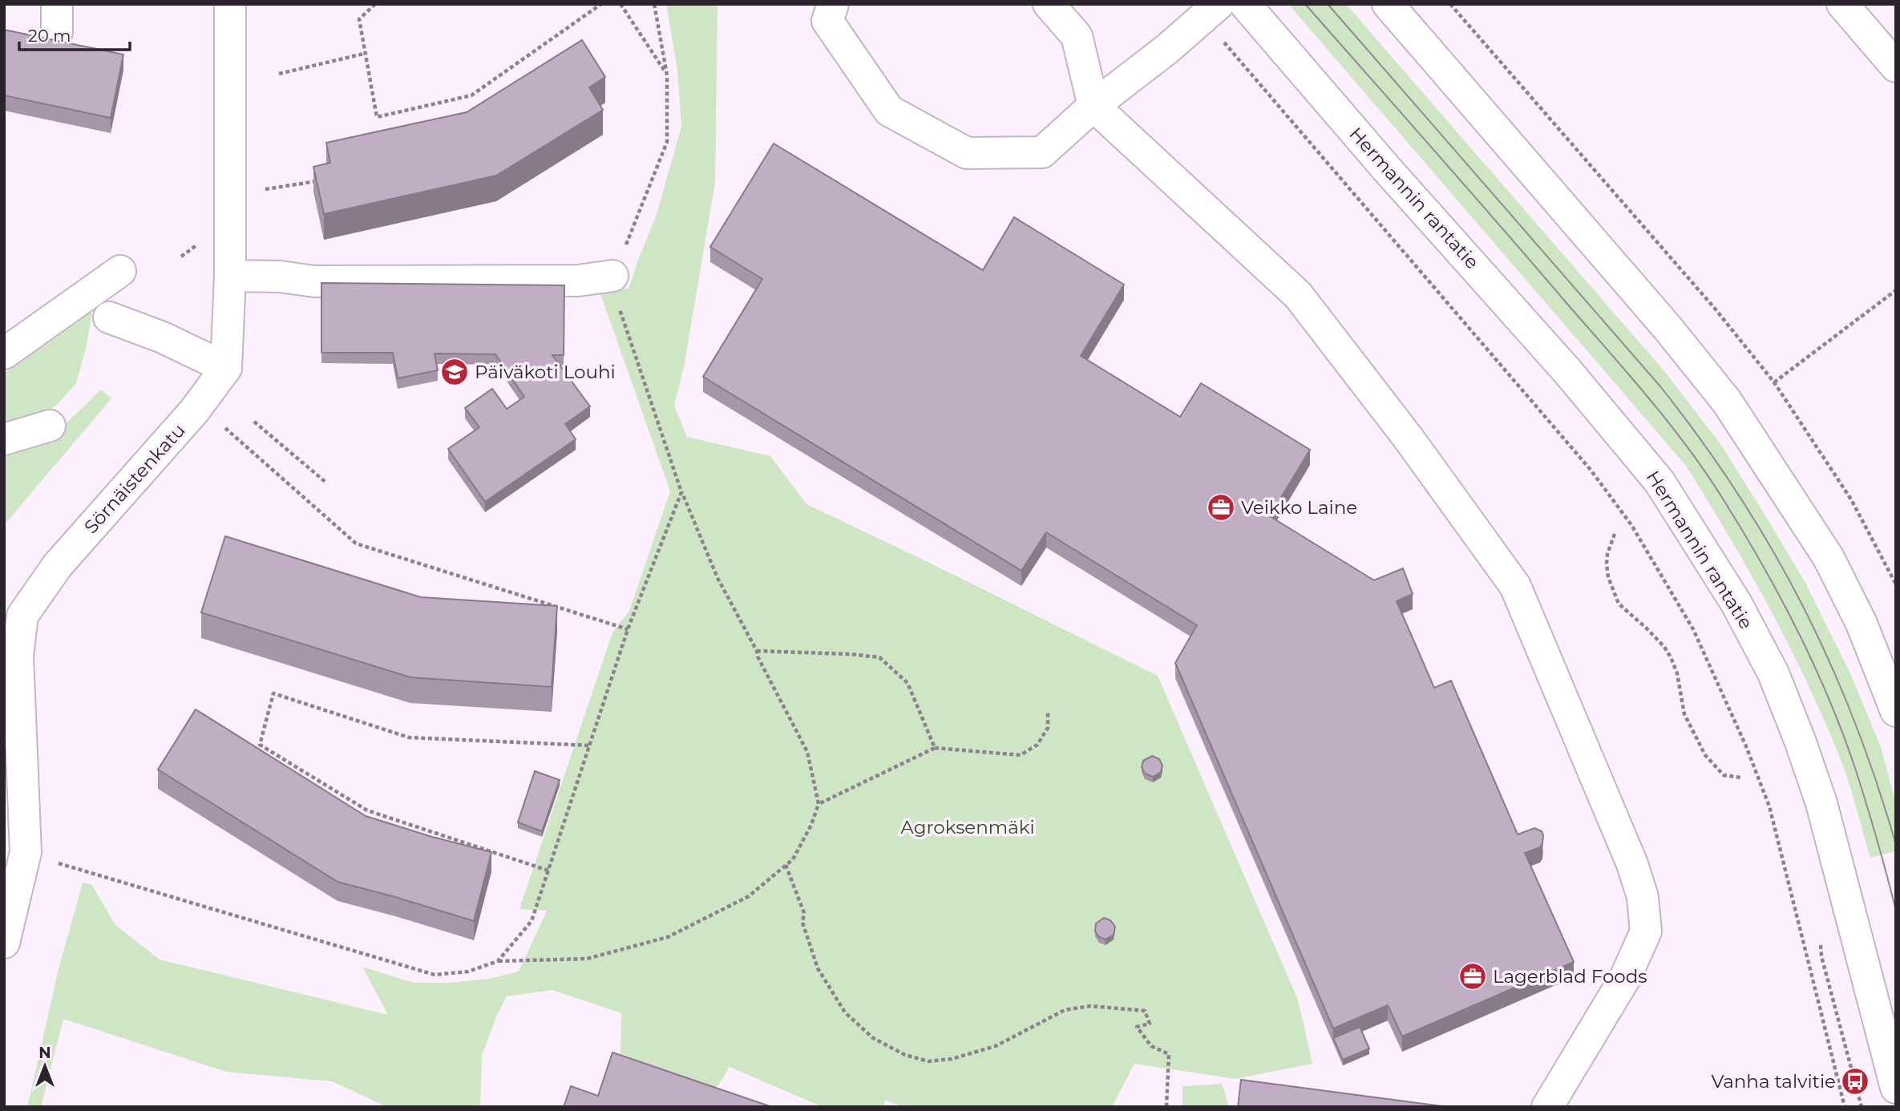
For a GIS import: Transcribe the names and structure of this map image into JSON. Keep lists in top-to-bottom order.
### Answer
{
  "streets": {
    "main road": ["Hermannin rantatie", "Sörnäistenkatu"]
  },
  "parks": ["Agroksenmäki"],
  "places": {
    "school or university": ["Päiväkoti Louhi"],
    "office": ["Veikko Laine", "Lagerblad Foods"],
    "bus stop": ["Vanha talvitie"]
  },
  "scale_bar": "20 m",
  "north": "top"
}
